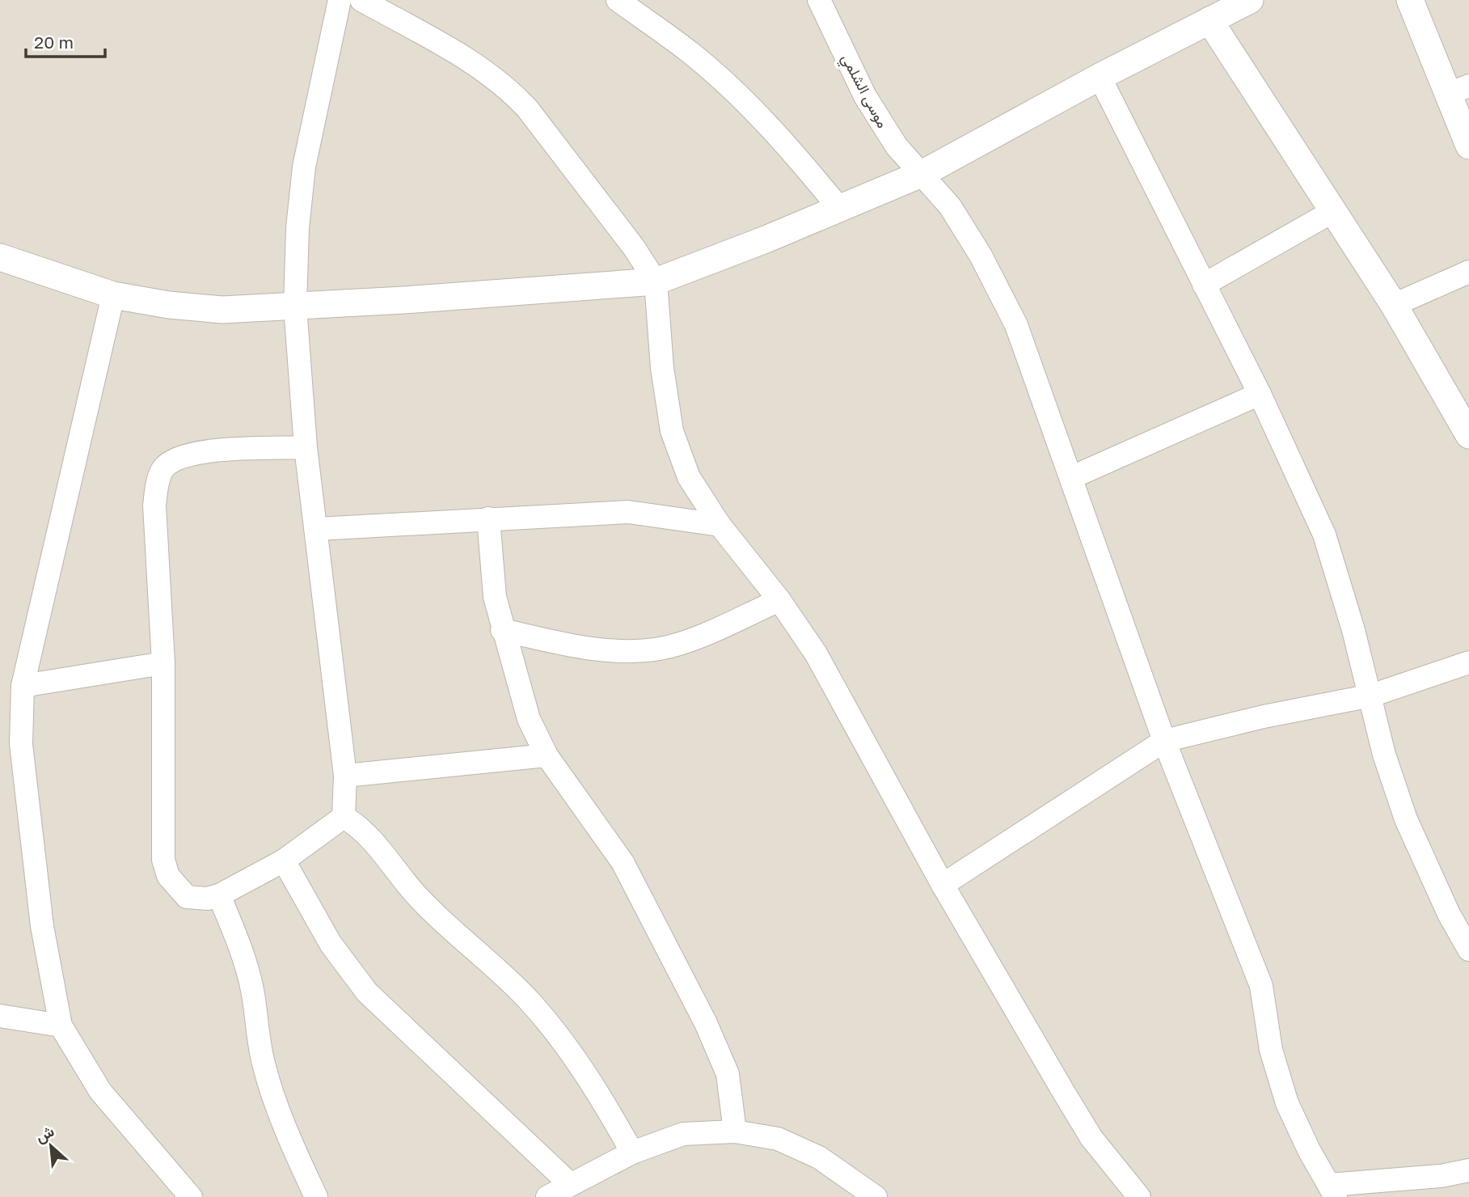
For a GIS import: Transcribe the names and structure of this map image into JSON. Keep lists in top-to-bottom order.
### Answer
{
  "streets": {
    "street": ["موسى الشلمي"]
  },
  "scale_bar": "20 m",
  "north": "top left"
}
